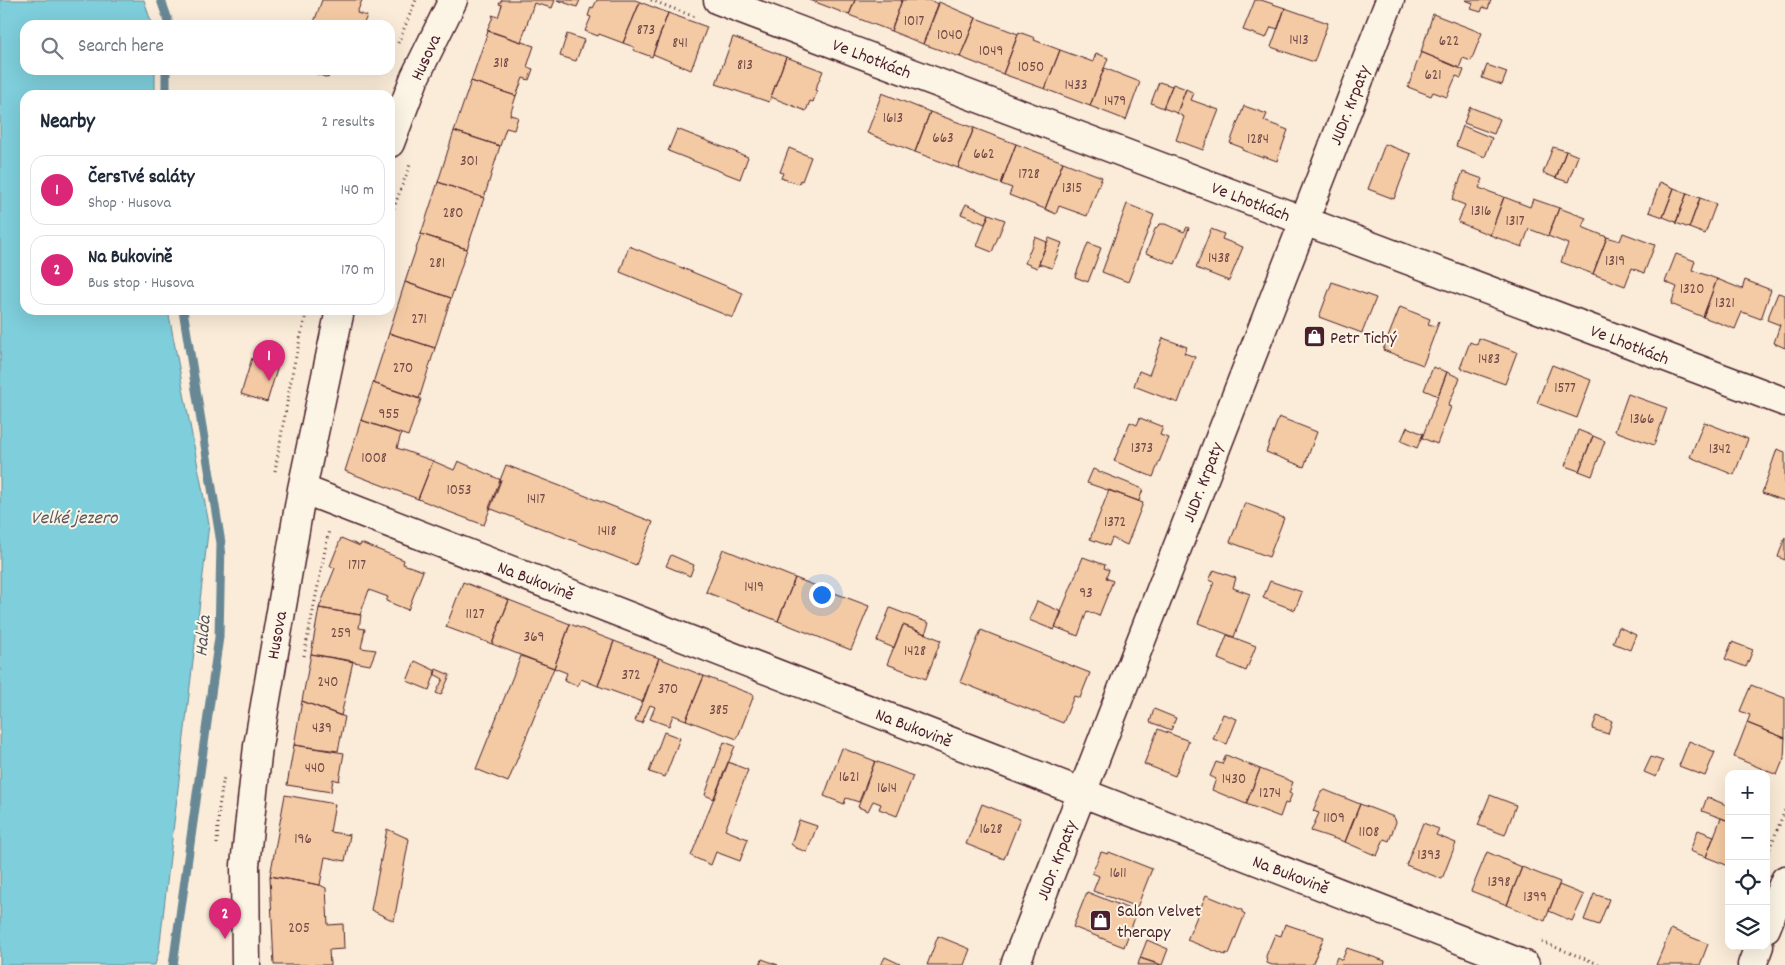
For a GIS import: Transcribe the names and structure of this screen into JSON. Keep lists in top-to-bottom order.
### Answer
{
  "streets": {
    "street": [
      "Husova",
      "Ve Lhotkách",
      "JUDr. Krpaty",
      "Na Bukovině"
    ]
  },
  "crossings": [
    ["Husova", "Na Bukovině"],
    ["Ve Lhotkách", "JUDr. Krpaty"],
    ["JUDr. Krpaty", "Na Bukovině"]
  ],
  "water": ["Velké jezero", "Halda"],
  "places": {
    "shop": ["Petr Tichý", "Salon Velvet therapy"]
  },
  "house_numbers": [
    "1017",
    "873",
    "1040",
    "1413",
    "622",
    "841",
    "1049",
    "318",
    "813",
    "1050",
    "621",
    "1433",
    "1479",
    "1613",
    "663",
    "1284",
    "662",
    "301",
    "1728",
    "1315",
    "1316",
    "280",
    "1317",
    "1438",
    "1319",
    "281",
    "1320",
    "1321",
    "271",
    "1483",
    "270",
    "1577",
    "955",
    "1366",
    "1373",
    "1342",
    "1008",
    "1053",
    "1417",
    "1372",
    "1418",
    "1717",
    "1419",
    "93",
    "1127",
    "259",
    "369",
    "1428",
    "372",
    "240",
    "370",
    "385",
    "439",
    "440",
    "1621",
    "1430",
    "1614",
    "1274",
    "1109",
    "1628",
    "1108",
    "196",
    "1393",
    "1611",
    "1398",
    "1399",
    "205"
  ],
  "page": {
    "search": "Search here",
    "heading": ["Nearby", "2 results"],
    "list": [
      {
        "mark": "1",
        "name": "ČersTvé saláty",
        "note": "Shop · Husova",
        "value": "140 m"
      },
      {
        "mark": "2",
        "name": "Na Bukovině",
        "note": "Bus stop · Husova",
        "value": "170 m"
      }
    ],
    "pins": ["1", "2"],
    "map_buttons": ["+", "−"]
  }
}
